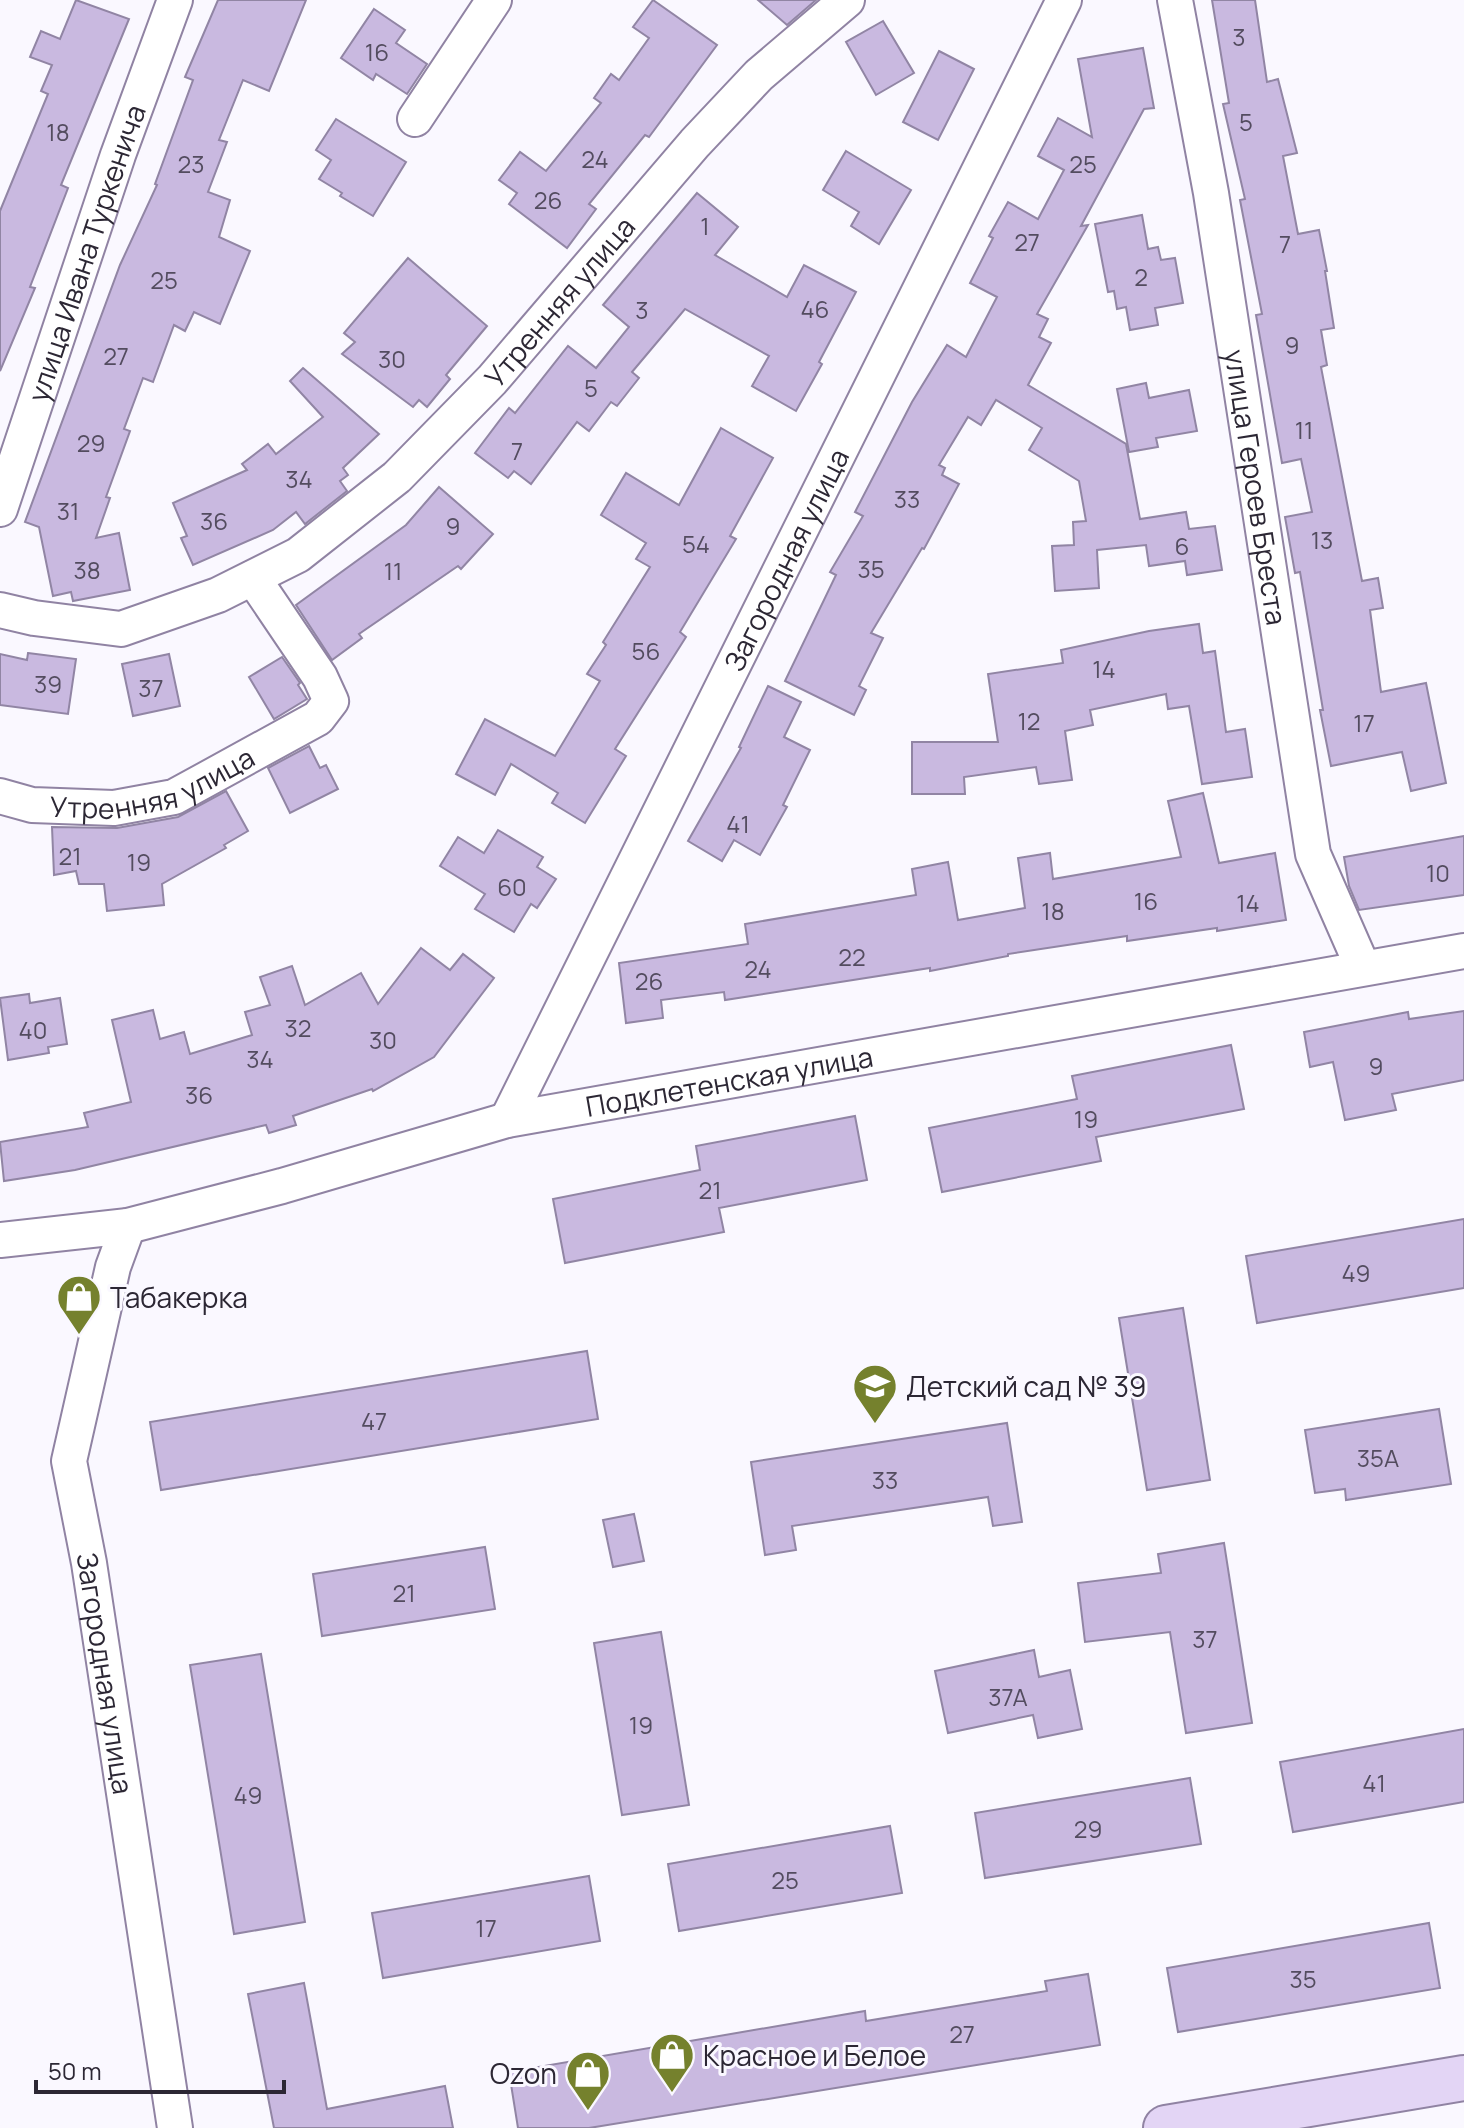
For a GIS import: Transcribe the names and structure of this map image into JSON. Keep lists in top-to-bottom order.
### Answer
{
  "streets": {
    "street": [
      "улица Ивана Туркенича",
      "Утренняя улица",
      "улица Героев Бреста",
      "Загородная улица",
      "Подклетенская улица"
    ]
  },
  "crossings": [
    ["улица Героев Бреста", "Подклетенская улица"],
    ["Загородная улица", "Подклетенская улица"]
  ],
  "places": {
    "shop": ["Табакерка", "Красное и Белое", "Ozon"],
    "school or university": ["Детский сад № 39"]
  },
  "house_numbers": [
    "3",
    "16",
    "5",
    "18",
    "24",
    "23",
    "25",
    "26",
    "1",
    "27",
    "7",
    "2",
    "25",
    "46",
    "3",
    "9",
    "27",
    "30",
    "5",
    "11",
    "29",
    "7",
    "34",
    "33",
    "31",
    "36",
    "9",
    "13",
    "54",
    "6",
    "35",
    "38",
    "11",
    "56",
    "14",
    "39",
    "37",
    "12",
    "17",
    "41",
    "21",
    "19",
    "10",
    "60",
    "16",
    "14",
    "18",
    "22",
    "24",
    "26",
    "32",
    "40",
    "30",
    "34",
    "9",
    "36",
    "19",
    "21",
    "49",
    "47",
    "35А",
    "33",
    "21",
    "37",
    "37А",
    "19",
    "41",
    "49",
    "29",
    "25",
    "17",
    "35",
    "27"
  ],
  "scale_bar": "50 m"
}
